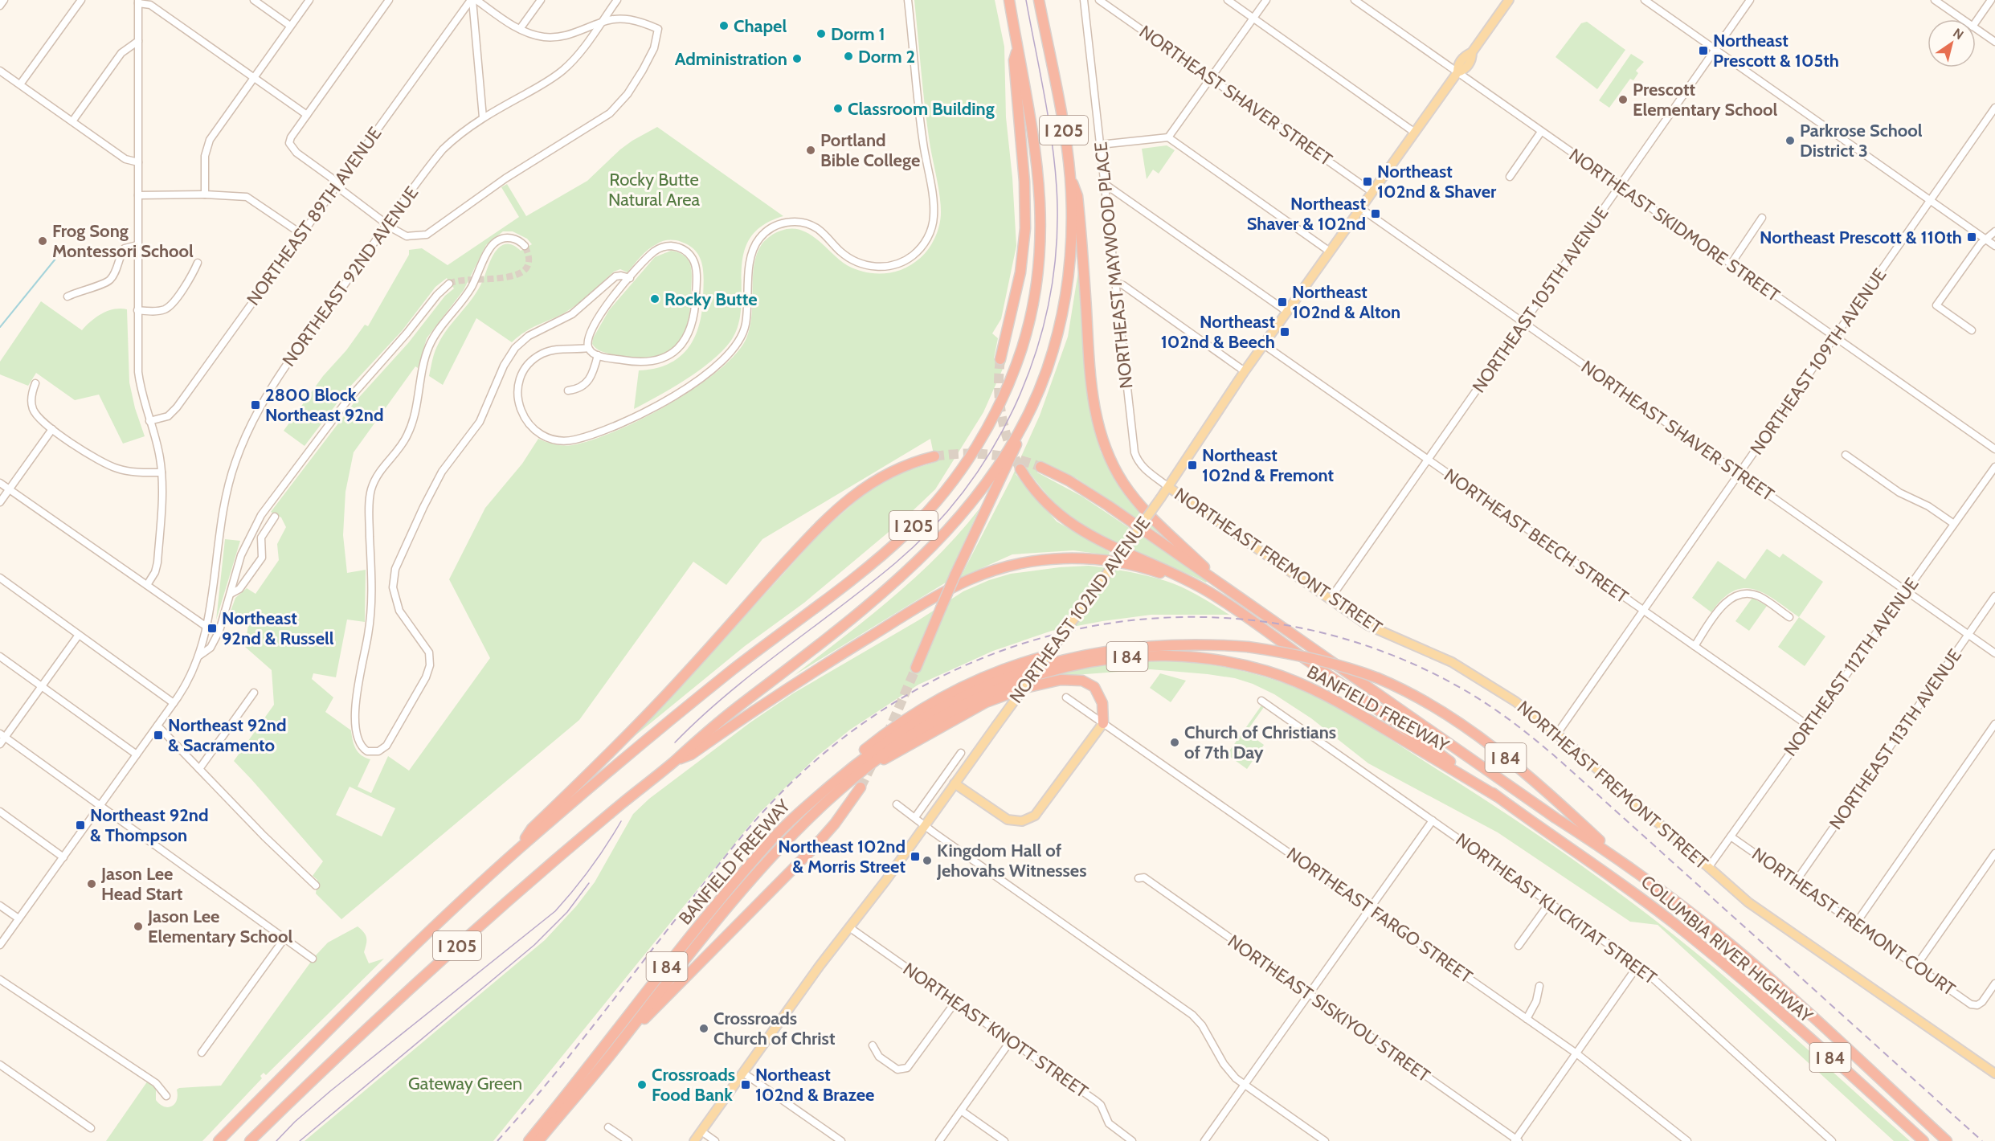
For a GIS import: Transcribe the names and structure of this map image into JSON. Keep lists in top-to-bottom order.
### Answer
{
  "streets": {
    "highway": [
      "I 205",
      "I 84",
      "BANFIELD FREEWAY",
      "COLUMBIA RIVER HIGHWAY"
    ],
    "main road": ["NORTHEAST FREMONT STREET", "NORTHEAST 102ND AVENUE"],
    "street": [
      "NORTHEAST SHAVER STREET",
      "NORTHEAST 89TH AVENUE",
      "NORTHEAST SKIDMORE STREET",
      "NORTHEAST MAYWOOD PLACE",
      "NORTHEAST 92ND AVENUE",
      "NORTHEAST 105TH AVENUE",
      "NORTHEAST 109TH AVENUE",
      "NORTHEAST BEECH STREET",
      "NORTHEAST 112TH AVENUE",
      "NORTHEAST 113TH AVENUE",
      "NORTHEAST KLICKITAT STREET",
      "NORTHEAST FARGO STREET",
      "NORTHEAST FREMONT COURT",
      "NORTHEAST SISKIYOU STREET",
      "NORTHEAST KNOTT STREET"
    ]
  },
  "crossings": [
    ["NORTHEAST SHAVER STREET", "NORTHEAST 105TH AVENUE"],
    ["NORTHEAST SHAVER STREET", "NORTHEAST 109TH AVENUE"],
    ["NORTHEAST SHAVER STREET", "NORTHEAST 102ND AVENUE"],
    ["NORTHEAST SHAVER STREET", "NORTHEAST 112TH AVENUE"],
    ["NORTHEAST SHAVER STREET", "NORTHEAST 113TH AVENUE"],
    ["NORTHEAST SKIDMORE STREET", "NORTHEAST 105TH AVENUE"],
    ["NORTHEAST SKIDMORE STREET", "NORTHEAST 109TH AVENUE"],
    ["NORTHEAST SKIDMORE STREET", "NORTHEAST 102ND AVENUE"],
    ["NORTHEAST MAYWOOD PLACE", "NORTHEAST FREMONT STREET"],
    ["NORTHEAST MAYWOOD PLACE", "NORTHEAST 102ND AVENUE"],
    ["NORTHEAST 105TH AVENUE", "NORTHEAST BEECH STREET"],
    ["NORTHEAST 105TH AVENUE", "NORTHEAST FREMONT STREET"],
    ["NORTHEAST 109TH AVENUE", "NORTHEAST BEECH STREET"],
    ["NORTHEAST 109TH AVENUE", "NORTHEAST FREMONT STREET"],
    ["NORTHEAST BEECH STREET", "NORTHEAST 102ND AVENUE"],
    ["NORTHEAST BEECH STREET", "NORTHEAST 112TH AVENUE"],
    ["NORTHEAST FREMONT STREET", "NORTHEAST 102ND AVENUE"],
    ["NORTHEAST FREMONT STREET", "NORTHEAST 112TH AVENUE"],
    ["NORTHEAST 102ND AVENUE", "NORTHEAST KNOTT STREET"],
    ["NORTHEAST 112TH AVENUE", "NORTHEAST FREMONT COURT"],
    ["BANFIELD FREEWAY", "COLUMBIA RIVER HIGHWAY"],
    ["NORTHEAST 113TH AVENUE", "NORTHEAST FREMONT COURT"]
  ],
  "parks": ["Rocky Butte Natural Area", "Gateway Green"],
  "places": {
    "other": [
      "Chapel",
      "Dorm 1",
      "Dorm 2",
      "Administration",
      "Prescott Elementary School",
      "Classroom Building",
      "Parkrose School District 3",
      "Portland Bible College",
      "Frog Song Montessori School",
      "Rocky Butte",
      "Church of Christians of 7th Day",
      "Kingdom Hall of Jehovahs Witnesses",
      "Jason Lee Head Start",
      "Jason Lee Elementary School",
      "Crossroads Church of Christ",
      "Crossroads Food Bank"
    ],
    "transit": [
      "Northeast Prescott & 105th",
      "Northeast 102nd & Shaver",
      "Northeast Shaver & 102nd",
      "Northeast Prescott & 110th",
      "Northeast 102nd & Alton",
      "Northeast 102nd & Beech",
      "2800 Block Northeast 92nd",
      "Northeast 102nd & Fremont",
      "Northeast 92nd & Russell",
      "Northeast 92nd & Sacramento",
      "Northeast 92nd & Thompson",
      "Northeast 102nd & Morris Street",
      "Northeast 102nd & Brazee"
    ]
  },
  "north": "top right"
}
